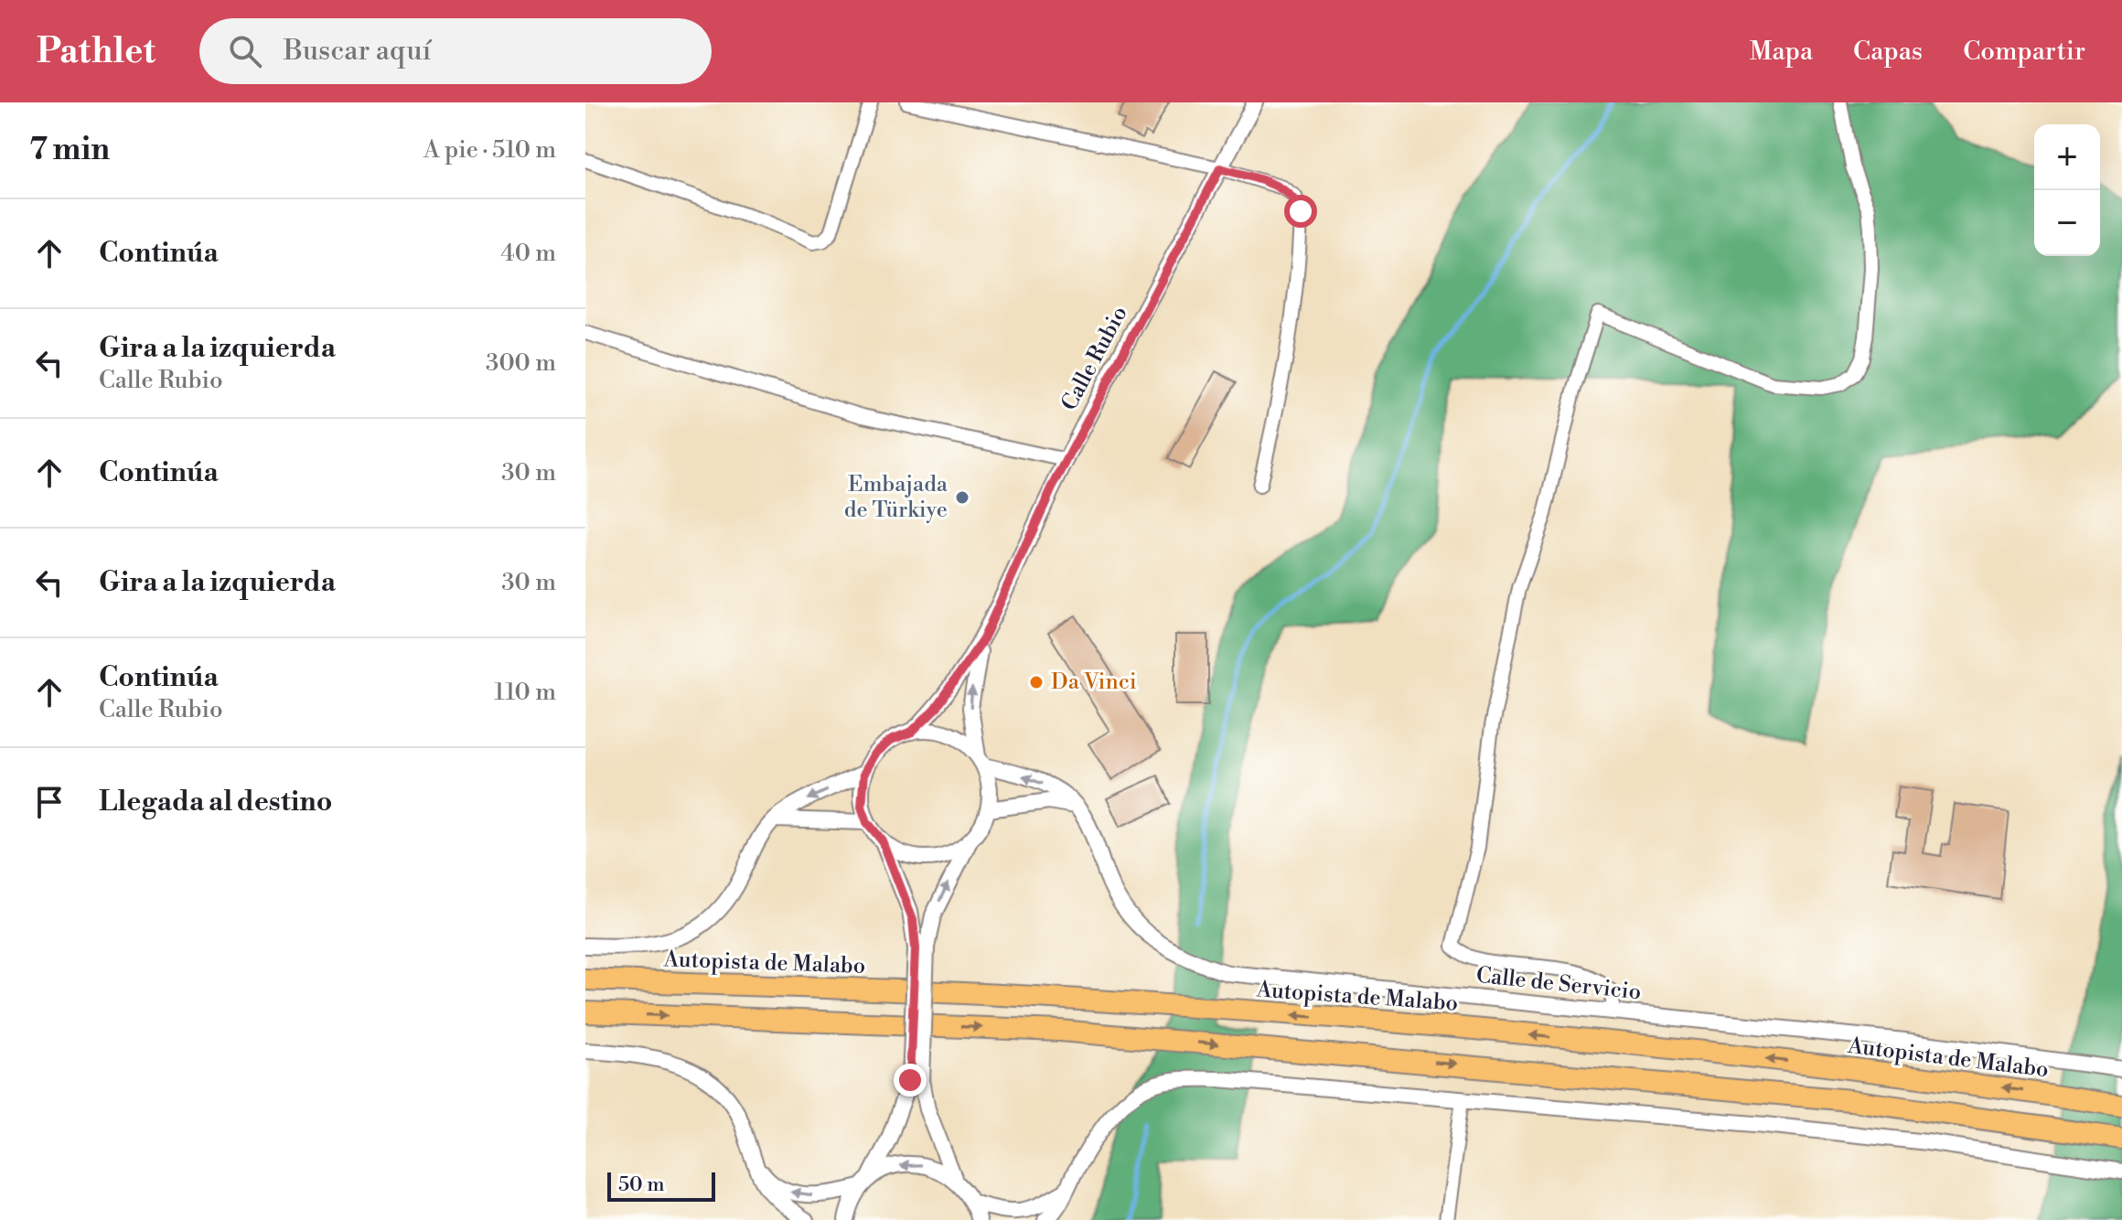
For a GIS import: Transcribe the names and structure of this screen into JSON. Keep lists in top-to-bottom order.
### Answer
{
  "streets": {
    "highway": ["Autopista de Malabo"],
    "street": ["Calle Rubio", "Calle de Servicio"]
  },
  "crossings": [
    ["Calle Rubio", "Calle de Servicio"]
  ],
  "places": ["Embajada de Türkiye", "Da Vinci"],
  "scale_bar": "50 m",
  "page": {
    "header": "Pathlet",
    "search": "Buscar aquí",
    "nav": ["Mapa", "Capas", "Compartir"],
    "heading": ["7 min", "A pie · 510 m"],
    "map_buttons": ["+", "−"],
    "list": [
      ["Continúa", "40 m"],
      ["Gira a la izquierda", "Calle Rubio", "300 m"],
      ["Continúa", "30 m"],
      ["Gira a la izquierda", "30 m"],
      ["Continúa", "Calle Rubio", "110 m"],
      "Llegada al destino"
    ],
    "scale": "50 m"
  }
}
